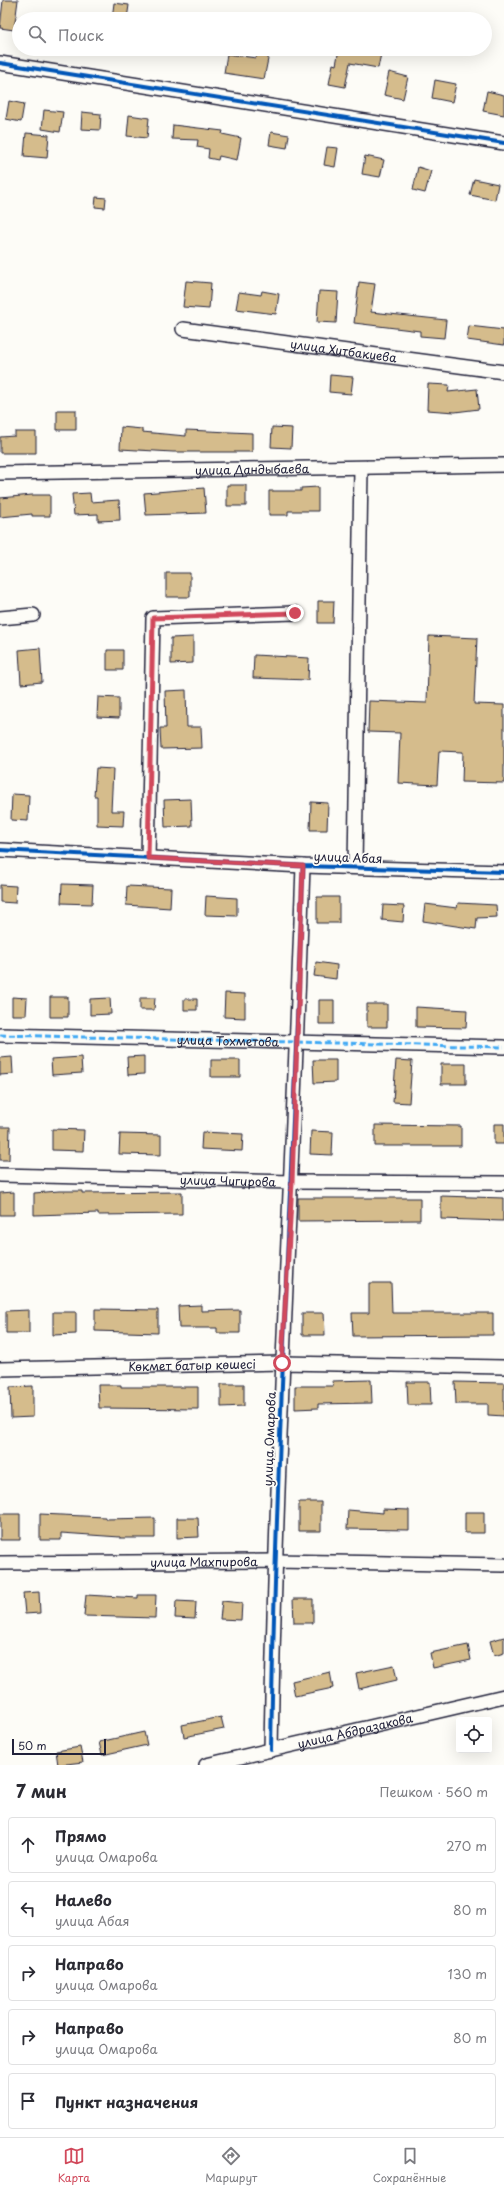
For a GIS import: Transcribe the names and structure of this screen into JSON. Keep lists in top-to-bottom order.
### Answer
{
  "streets": {
    "street": [
      "улица Хитбакиева",
      "улица Дандыбаева",
      "улица Абая",
      "улица Тохметова",
      "улица Чигирова",
      "Көкмет батыр көшесі",
      "улица Омарова",
      "улица Махпирова",
      "улица Абдразакова"
    ]
  },
  "crossings": [
    ["улица Абая", "улица Омарова"],
    ["улица Тохметова", "улица Омарова"],
    ["улица Чигирова", "улица Омарова"],
    ["Көкмет батыр көшесі", "улица Омарова"],
    ["улица Омарова", "улица Махпирова"],
    ["улица Омарова", "улица Абдразакова"]
  ],
  "scale_bar": "50 m",
  "page": {
    "search": "Поиск",
    "scale": "50 m",
    "heading": ["7 мин", "Пешком · 560 m"],
    "list": [
      ["Прямо", "улица Омарова", "270 m"],
      ["Налево", "улица Абая", "80 m"],
      ["Направо", "улица Омарова", "130 m"],
      ["Направо", "улица Омарова", "80 m"],
      "Пункт назначения"
    ],
    "nav": ["Карта", "Маршрут", "Сохранённые"]
  }
}
